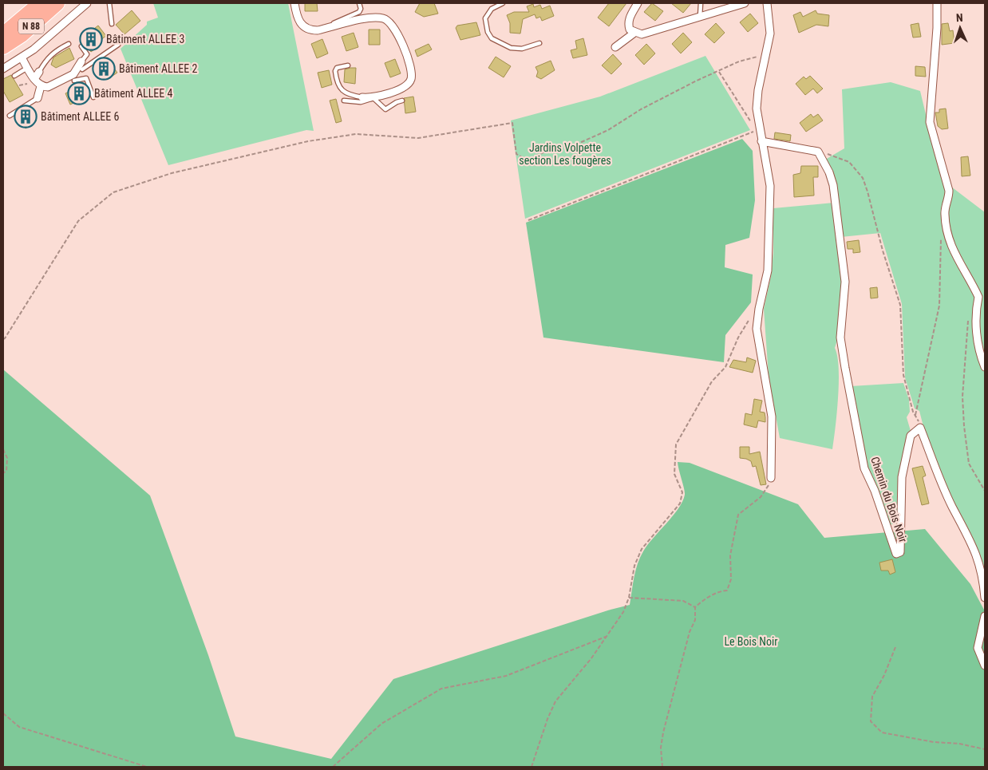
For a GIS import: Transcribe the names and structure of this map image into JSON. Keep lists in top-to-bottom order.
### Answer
{
  "streets": {
    "highway": ["N 88"],
    "street": ["Chemin du Bois Noir"]
  },
  "parks": ["Jardins Volpette section Les fougères", "Le Bois Noir"],
  "places": {
    "building": [
      "Bâtiment ALLEE 3",
      "Bâtiment ALLEE 2",
      "Bâtiment ALLEE 4",
      "Bâtiment ALLEE 6"
    ]
  },
  "north": "top"
}
